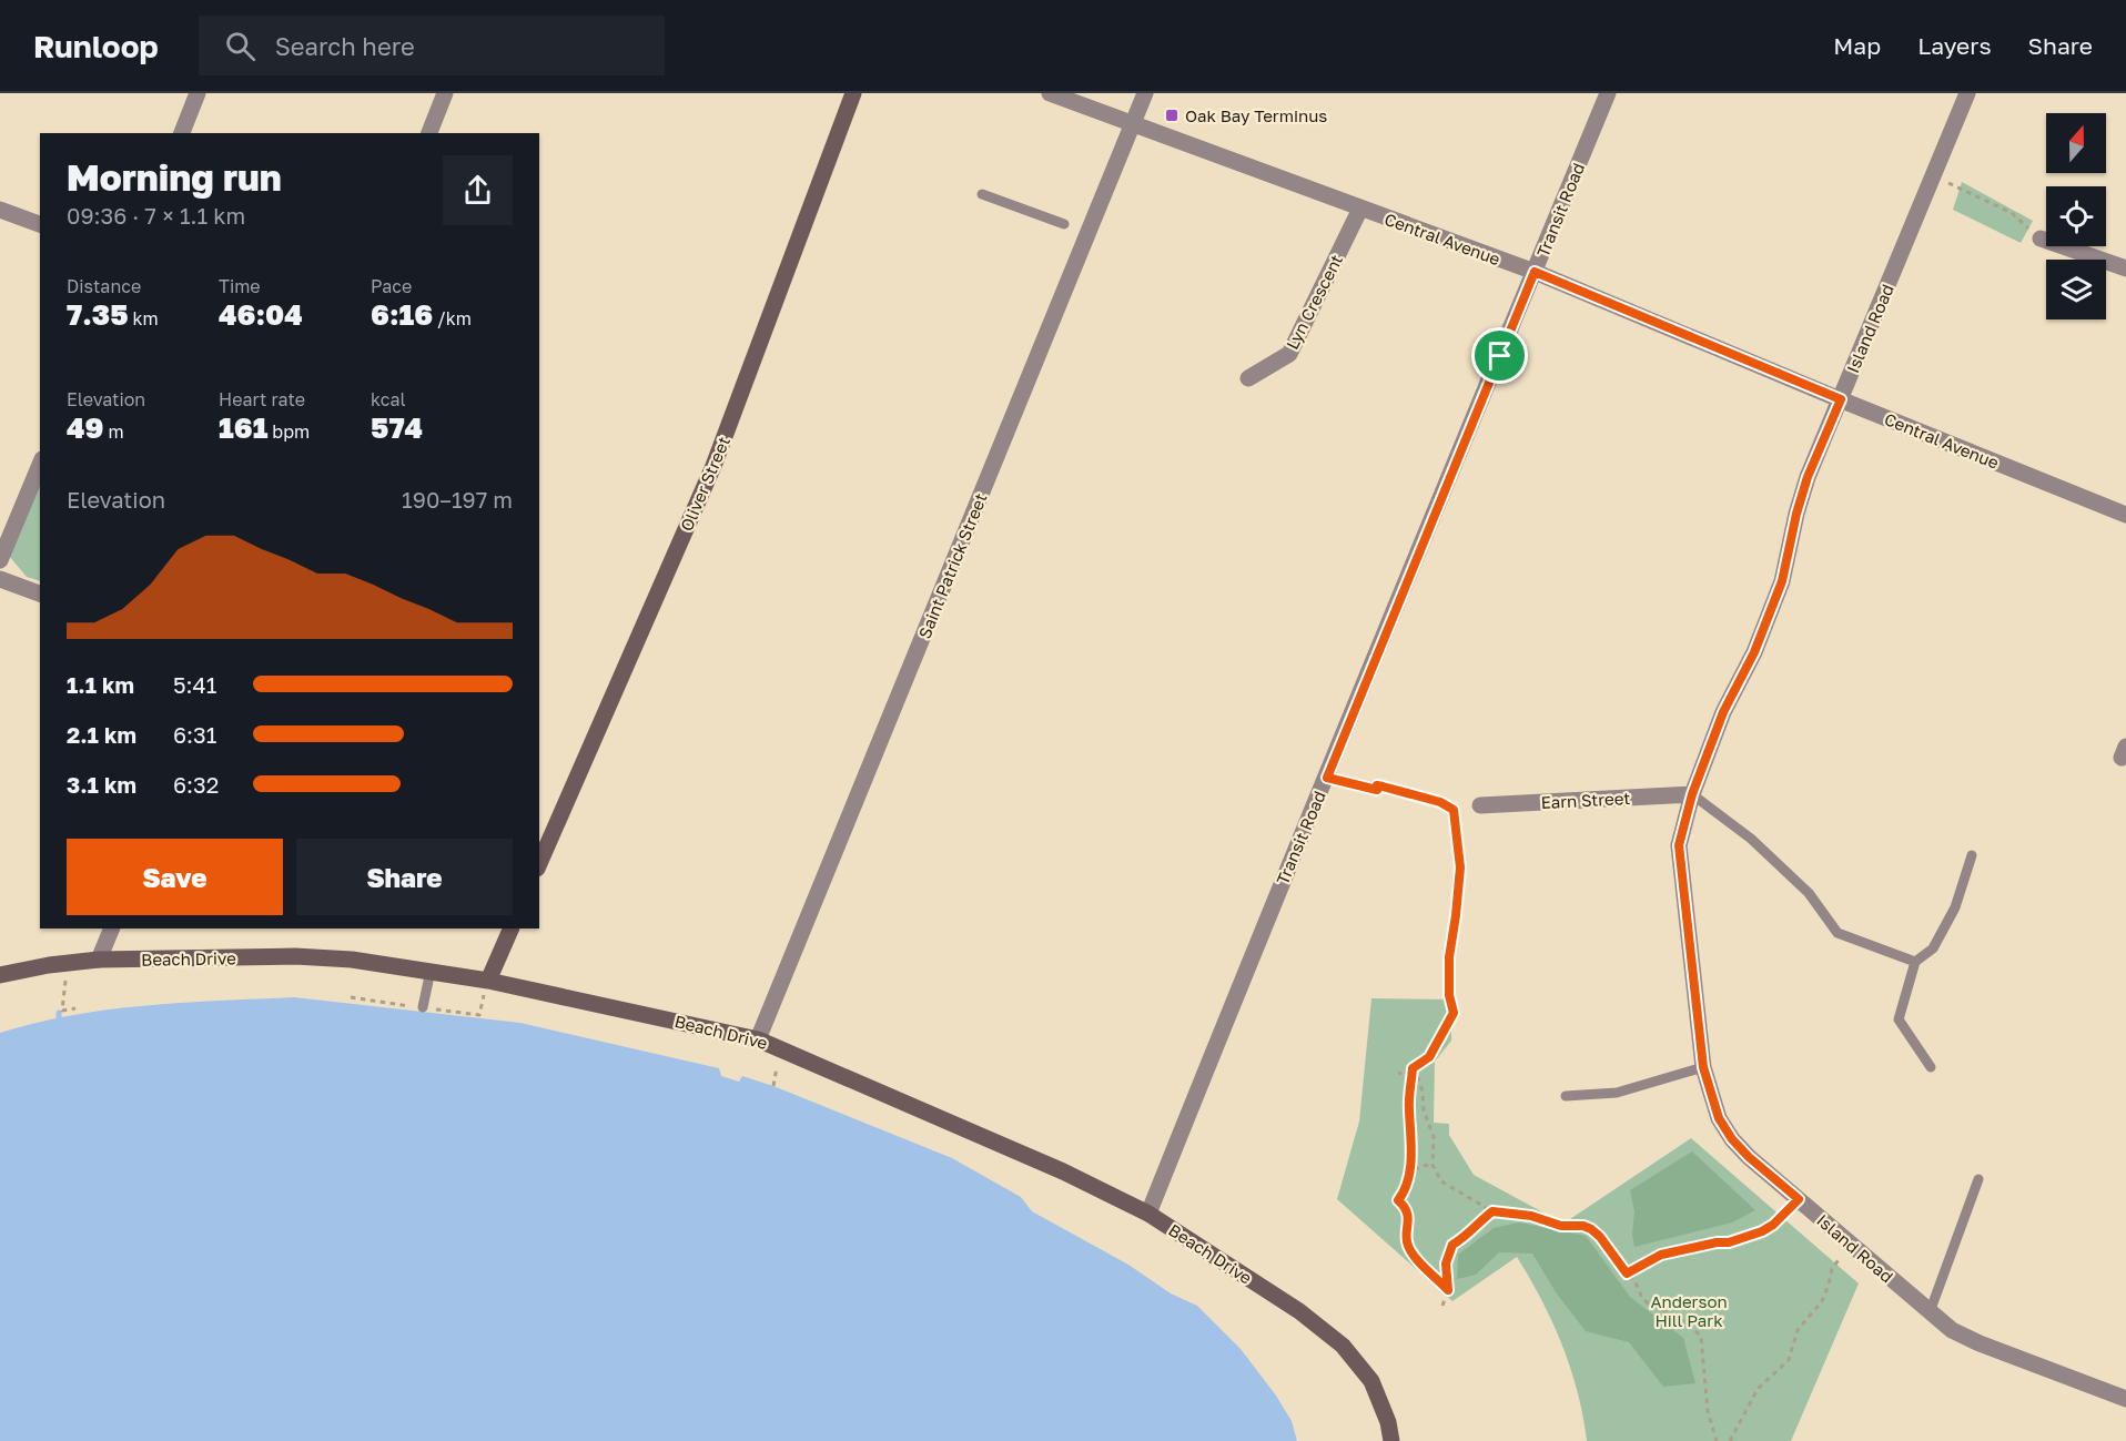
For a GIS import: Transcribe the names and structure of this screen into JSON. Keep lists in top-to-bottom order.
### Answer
{
  "streets": {
    "main road": ["Oliver Street", "Beach Drive"],
    "street": [
      "Transit Road",
      "Central Avenue",
      "Lyn Crescent",
      "Island Road",
      "Saint Patrick Street",
      "Earn Street"
    ]
  },
  "crossings": [
    ["Transit Road", "Central Avenue"],
    ["Transit Road", "Beach Drive"],
    ["Central Avenue", "Lyn Crescent"],
    ["Central Avenue", "Island Road"],
    ["Central Avenue", "Saint Patrick Street"],
    ["Island Road", "Earn Street"],
    ["Saint Patrick Street", "Beach Drive"]
  ],
  "parks": ["Anderson Hill Park"],
  "places": {
    "transit": ["Oak Bay Terminus"]
  },
  "north": "top",
  "page": {
    "header": "Runloop",
    "search": "Search here",
    "nav": ["Map", "Layers", "Share"],
    "heading": ["Morning run", "09:36 · 7 × 1.1 km"],
    "stats": [
      ["Distance", "7.35 km"],
      ["Time", "46:04"],
      ["Pace", "6:16 /km"],
      ["Elevation", "49 m"],
      ["Heart rate", "161 bpm"],
      ["kcal", "574"]
    ],
    "chart": ["Elevation", "190–197 m"],
    "list": [
      {
        "name": "1.1 km",
        "note": "5:41"
      },
      {
        "name": "2.1 km",
        "note": "6:31"
      },
      {
        "name": "3.1 km",
        "note": "6:32"
      }
    ],
    "buttons": ["Save", "Share"]
  }
}
